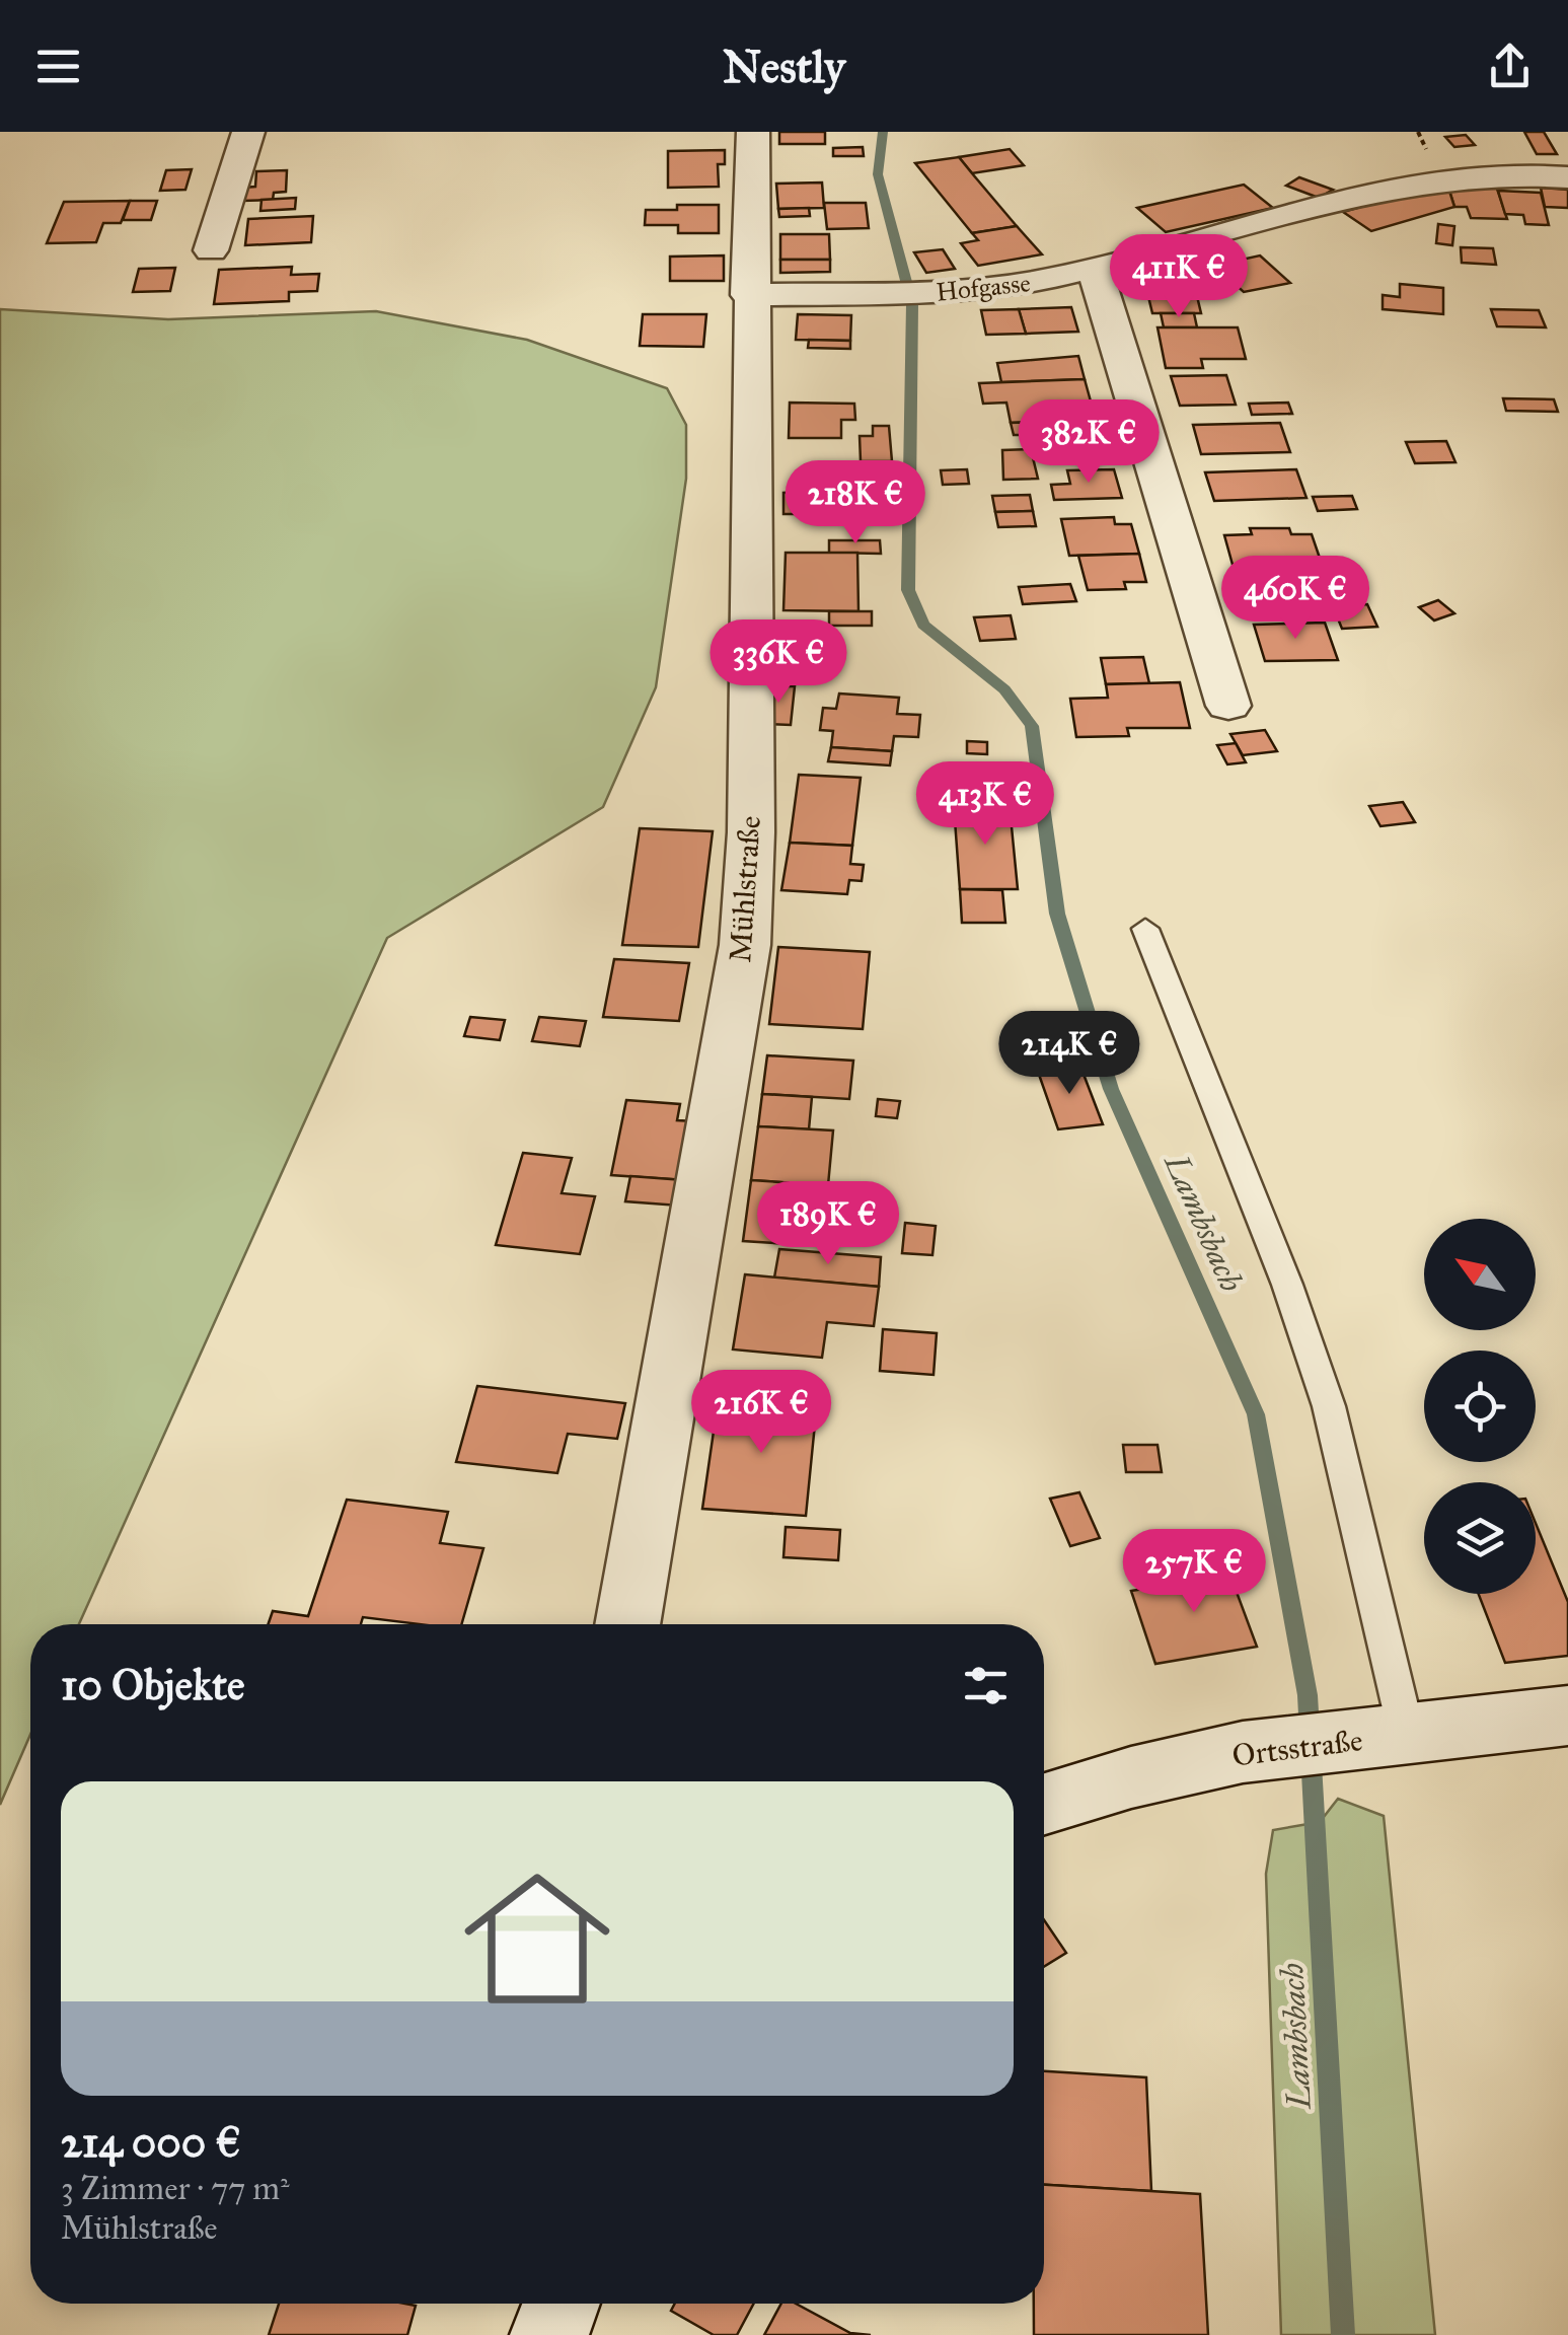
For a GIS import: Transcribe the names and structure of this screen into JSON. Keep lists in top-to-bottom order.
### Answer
{
  "streets": {
    "street": ["Hofgasse", "Mühlstraße", "Ortsstraße"]
  },
  "crossings": [
    ["Hofgasse", "Mühlstraße"]
  ],
  "water": ["Lambsbach"],
  "north": "top left",
  "page": {
    "header": "Nestly",
    "price": [
      "411K €",
      "382K €",
      "218K €",
      "460K €",
      "336K €",
      "413K €",
      "214K €",
      "189K €",
      "216K €",
      "257K €"
    ],
    "heading": "10 Objekte",
    "list": [
      {
        "name": "214 000 €",
        "note": "3 Zimmer · 77 m² · Mühlstraße"
      }
    ]
  }
}
